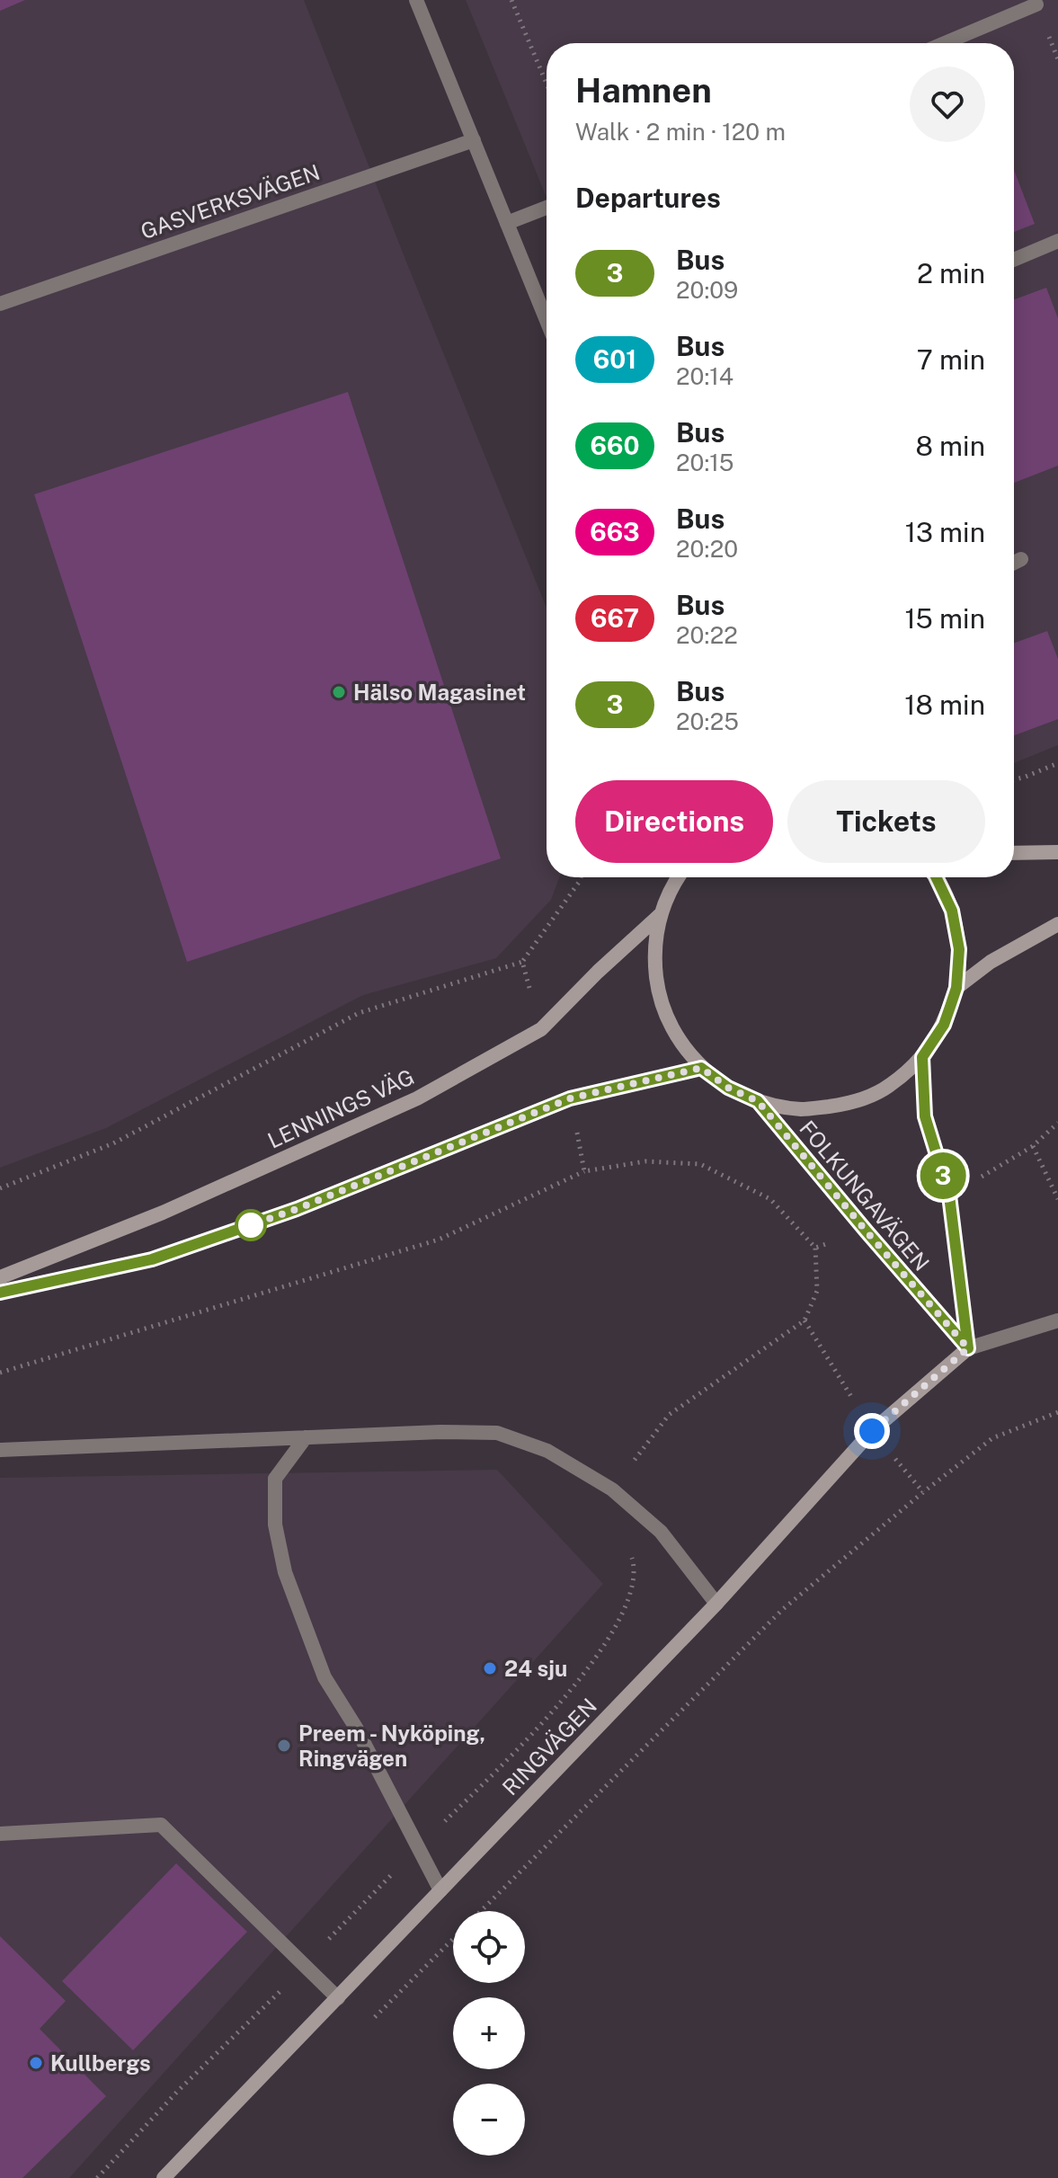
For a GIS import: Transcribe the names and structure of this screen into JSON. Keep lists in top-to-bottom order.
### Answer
{
  "streets": {
    "main road": ["LENNINGS VÄG", "FOLKUNGAVÄGEN", "RINGVÄGEN"],
    "street": ["GASVERKSVÄGEN"]
  },
  "crossings": [
    ["FOLKUNGAVÄGEN", "RINGVÄGEN"]
  ],
  "places": [
    "Hälso Magasinet",
    "24 sju",
    "Preem - Nyköping, Ringvägen",
    "Kullbergs"
  ],
  "lines": ["bus line 3"],
  "page": {
    "on_map": "3",
    "heading": [
      ["Hamnen", "Walk · 2 min · 120 m"],
      "Departures"
    ],
    "list": [
      {
        "mark": "3",
        "name": "Bus",
        "note": "20:09",
        "value": "2 min"
      },
      {
        "mark": "601",
        "name": "Bus",
        "note": "20:14",
        "value": "7 min"
      },
      {
        "mark": "660",
        "name": "Bus",
        "note": "20:15",
        "value": "8 min"
      },
      {
        "mark": "663",
        "name": "Bus",
        "note": "20:20",
        "value": "13 min"
      },
      {
        "mark": "667",
        "name": "Bus",
        "note": "20:22",
        "value": "15 min"
      },
      {
        "mark": "3",
        "name": "Bus",
        "note": "20:25",
        "value": "18 min"
      }
    ],
    "buttons": ["Directions", "Tickets"],
    "map_buttons": ["+", "−"]
  }
}
